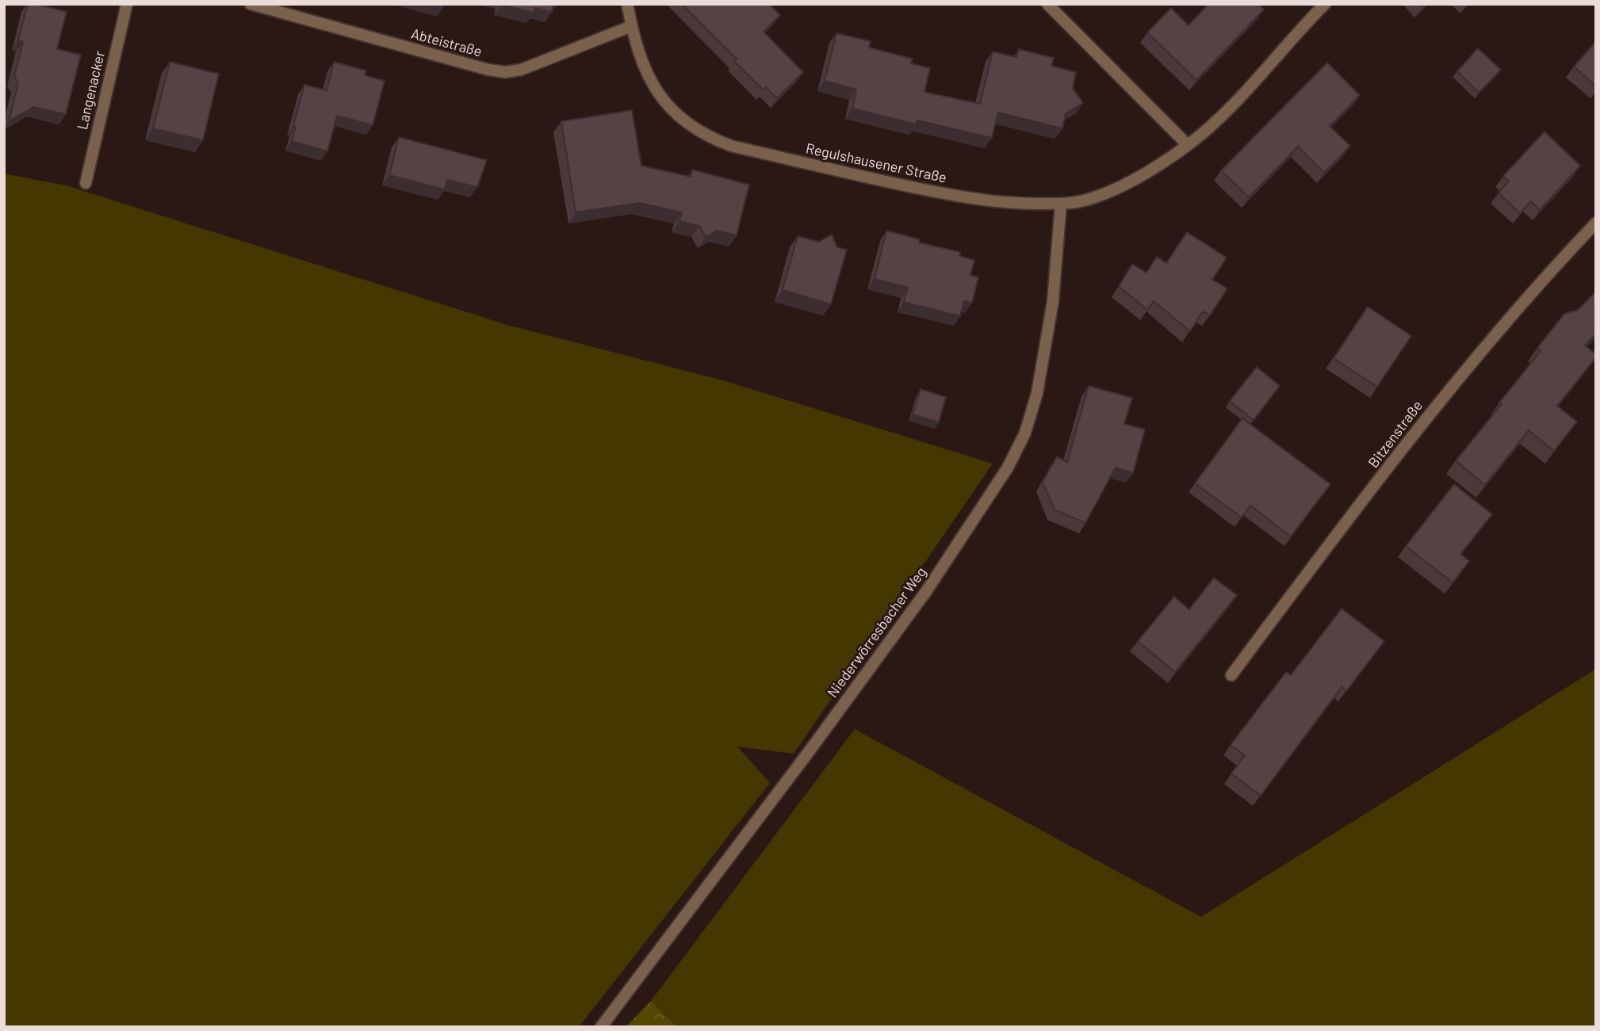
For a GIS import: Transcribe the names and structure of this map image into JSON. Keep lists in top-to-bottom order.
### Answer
{
  "streets": {
    "street": [
      "Abteistraße",
      "Langenacker",
      "Regulshausener Straße",
      "Bitzenstraße",
      "Niederwörresbacher Weg"
    ]
  },
  "crossings": [
    ["Abteistraße", "Regulshausener Straße"],
    ["Regulshausener Straße", "Niederwörresbacher Weg"]
  ]
}
